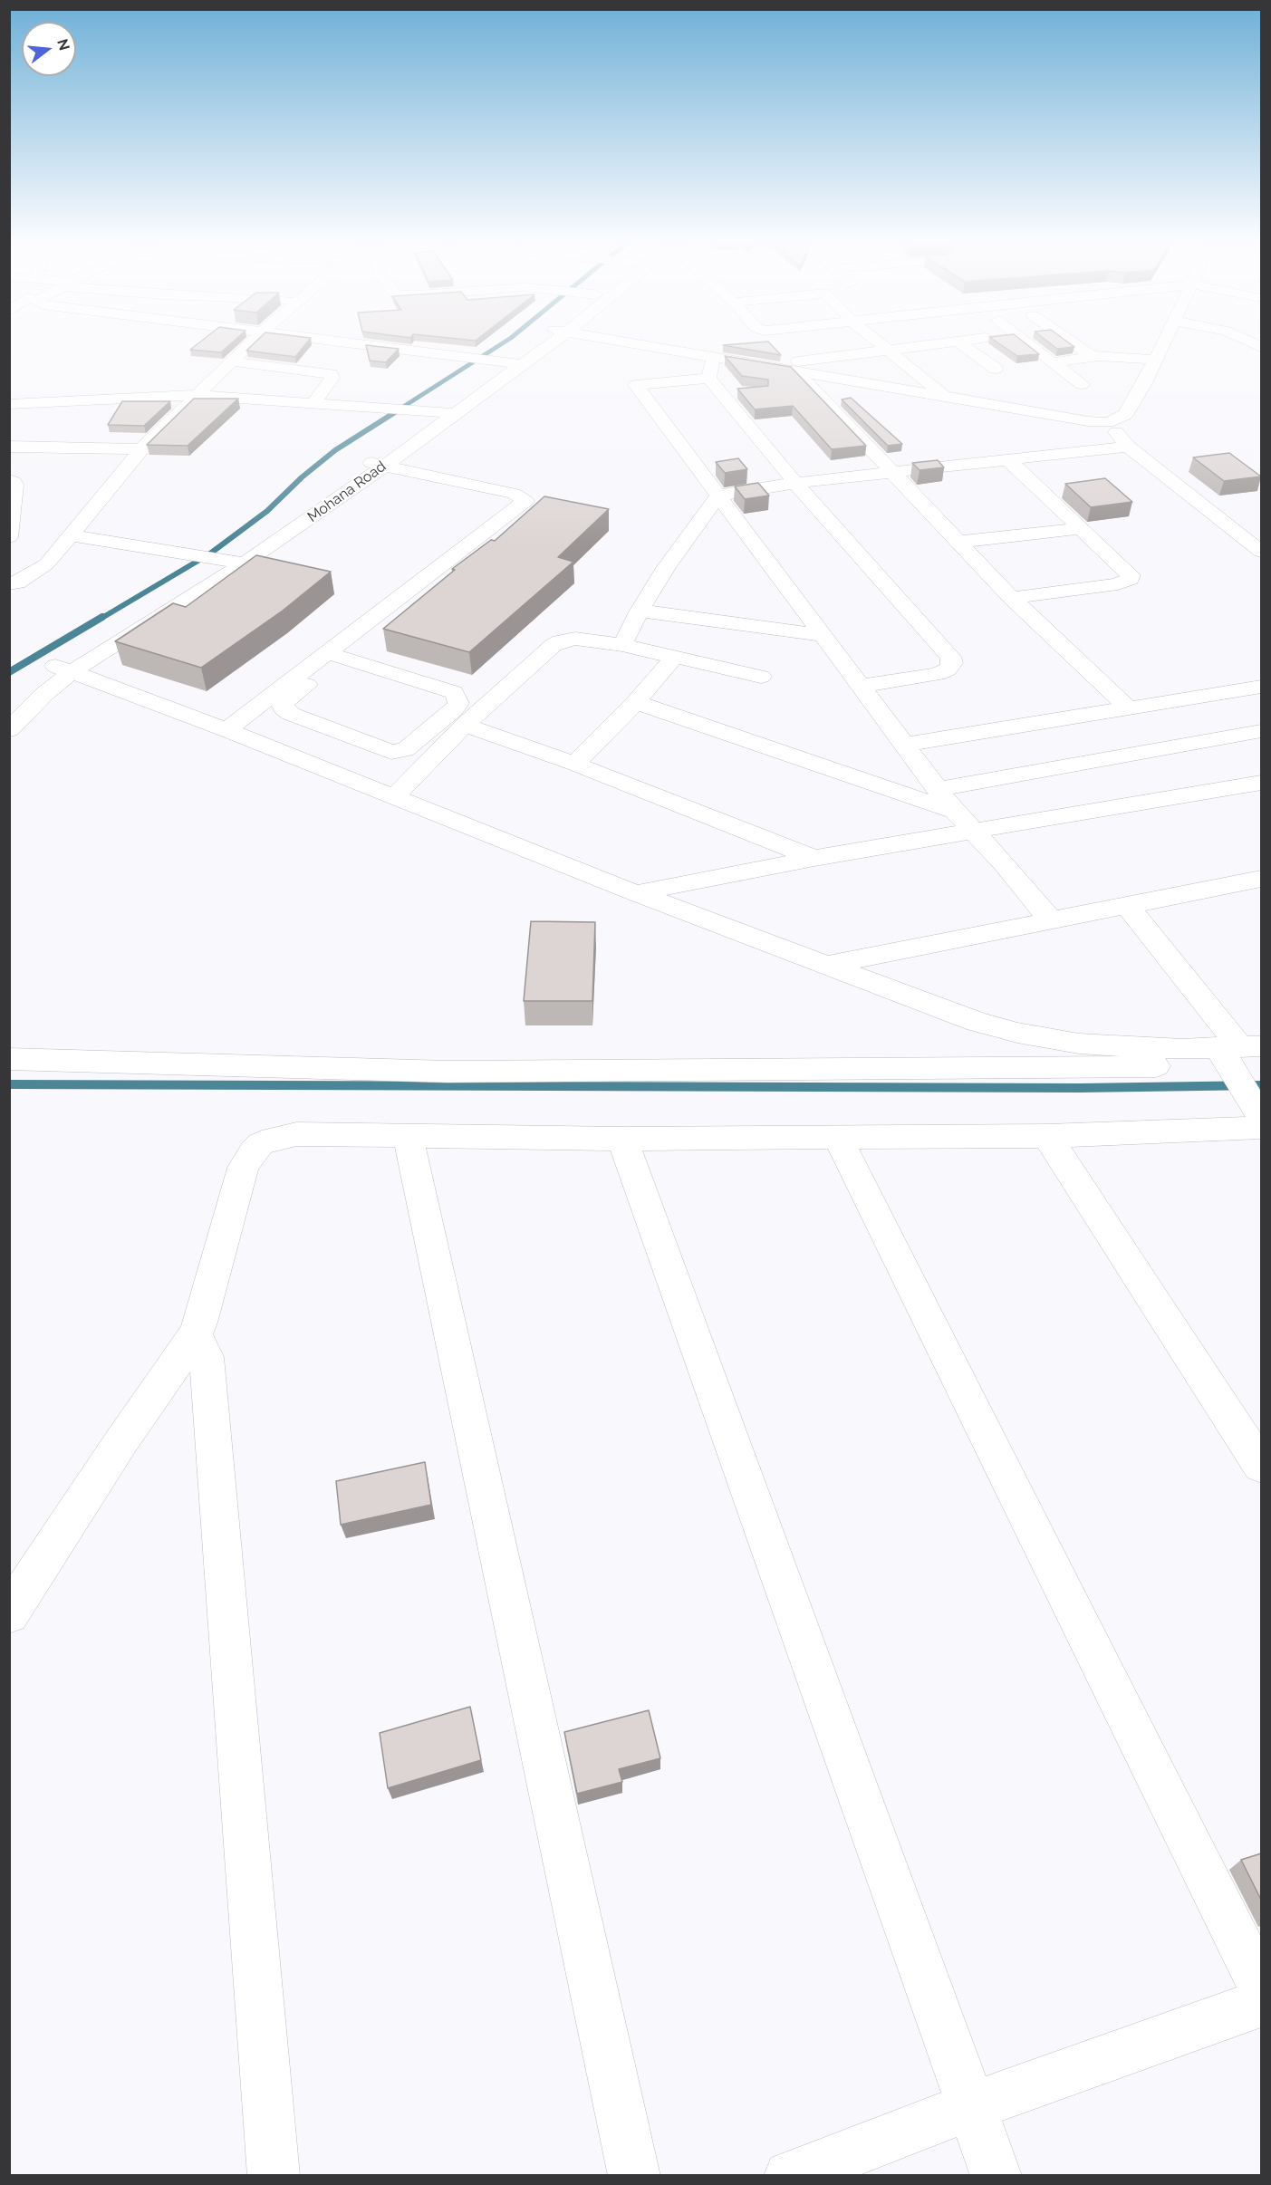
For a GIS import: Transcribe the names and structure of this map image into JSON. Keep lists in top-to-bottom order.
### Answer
{
  "streets": {
    "street": ["Mohana Road"]
  },
  "north": "right"
}
